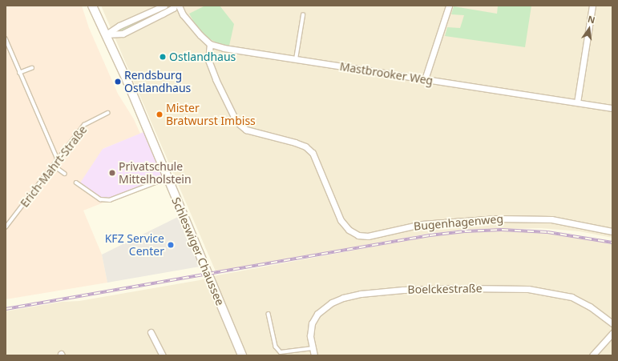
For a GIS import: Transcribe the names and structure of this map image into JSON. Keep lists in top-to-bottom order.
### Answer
{
  "streets": {
    "main road": ["Schleswiger Chaussee"],
    "street": ["Mastbrooker Weg", "Bugenhagenweg", "Boelckestraße"],
    "lane": ["Erich-Mahrt-Straße"]
  },
  "crossings": [
    ["Mastbrooker Weg", "Bugenhagenweg"]
  ],
  "places": [
    "Ostlandhaus",
    "Rendsburg Ostlandhaus",
    "Mister Bratwurst Imbiss",
    "Privatschule Mittelholstein",
    "KFZ Service Center"
  ],
  "north": "top"
}
